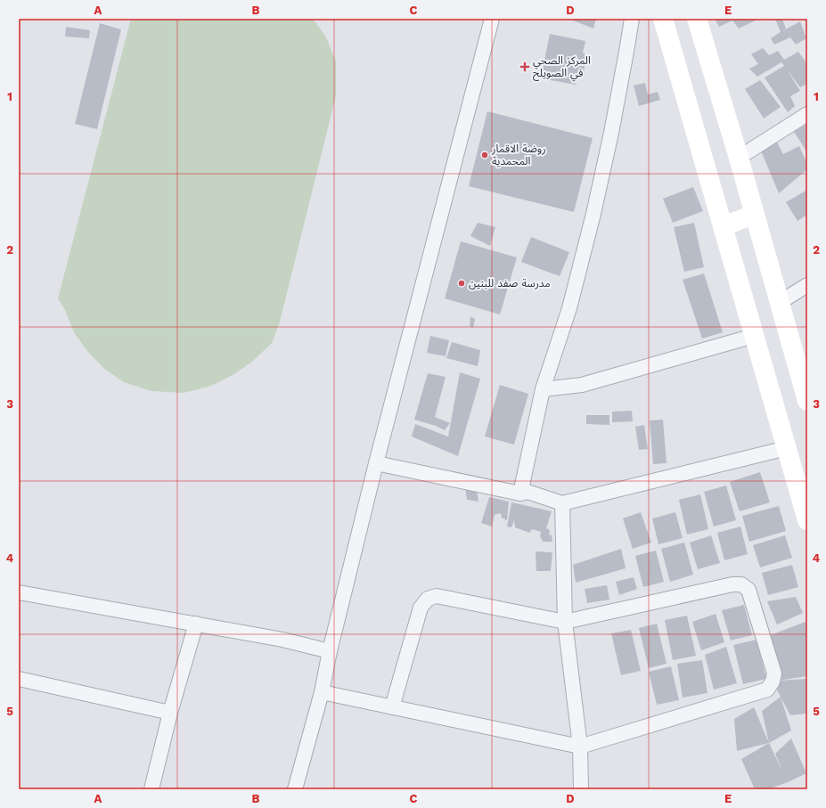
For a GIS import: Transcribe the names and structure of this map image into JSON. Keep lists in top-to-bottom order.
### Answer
{
  "places": {
    "health": ["المركز الصحي في الصويلح"],
    "other": ["روضة الاقمار المحمدية", "مدرسة صفد للبنين"]
  },
  "grid": {
    "columns": [
      "A",
      "B",
      "C",
      "D",
      "E"
    ],
    "rows": [
      "1",
      "2",
      "3",
      "4",
      "5"
    ]
  }
}
